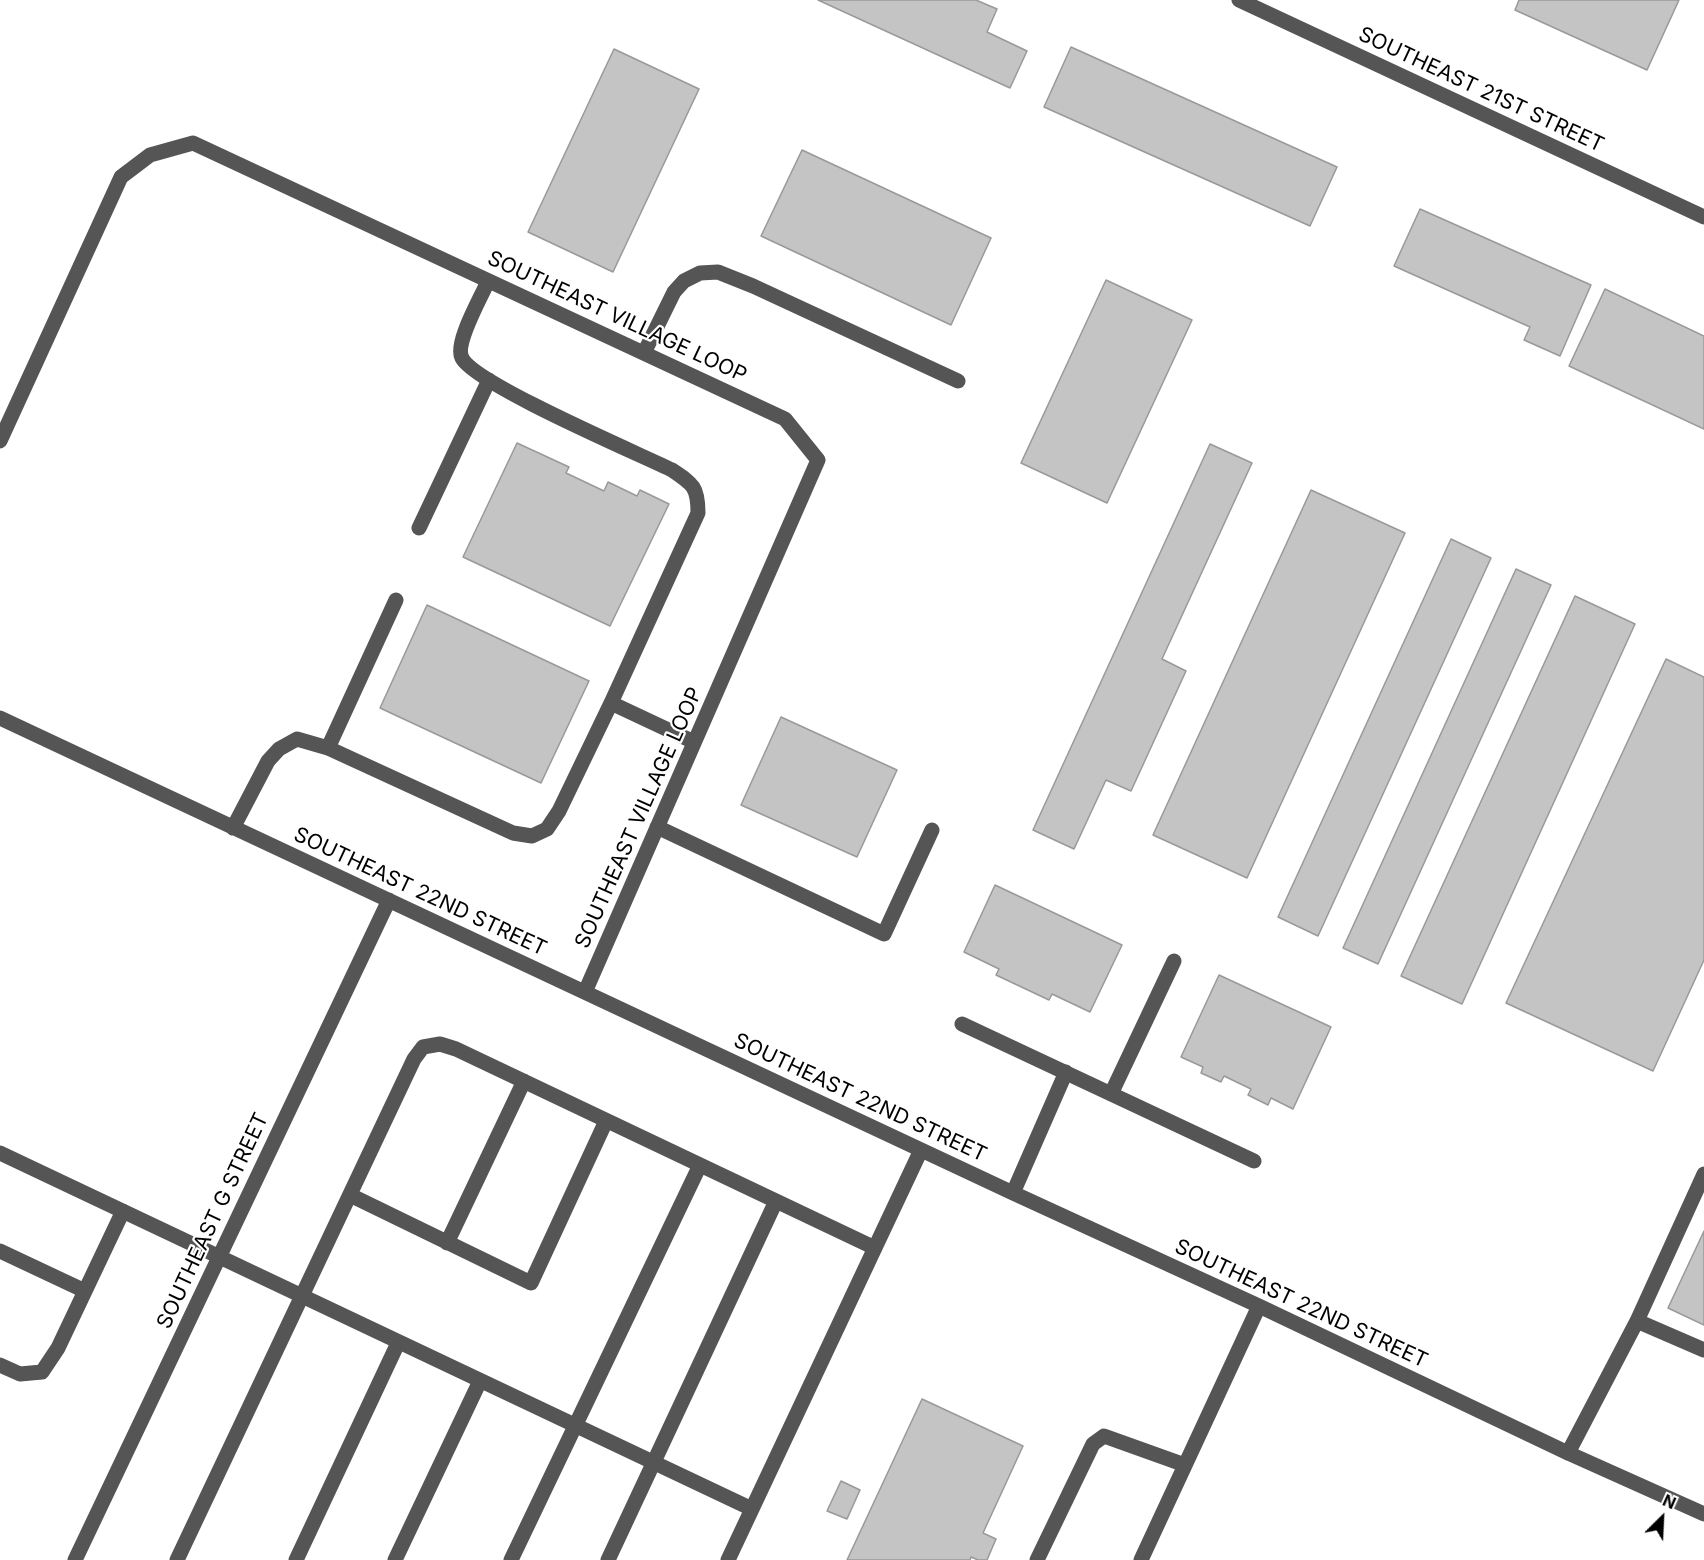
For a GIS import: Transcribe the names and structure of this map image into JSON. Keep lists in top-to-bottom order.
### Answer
{
  "streets": {
    "street": [
      "SOUTHEAST 21ST STREET",
      "SOUTHEAST VILLAGE LOOP",
      "SOUTHEAST 22ND STREET",
      "SOUTHEAST G STREET"
    ]
  },
  "crossings": [
    ["SOUTHEAST VILLAGE LOOP", "SOUTHEAST 22ND STREET"],
    ["SOUTHEAST 22ND STREET", "SOUTHEAST G STREET"]
  ],
  "north": "top right"
}
